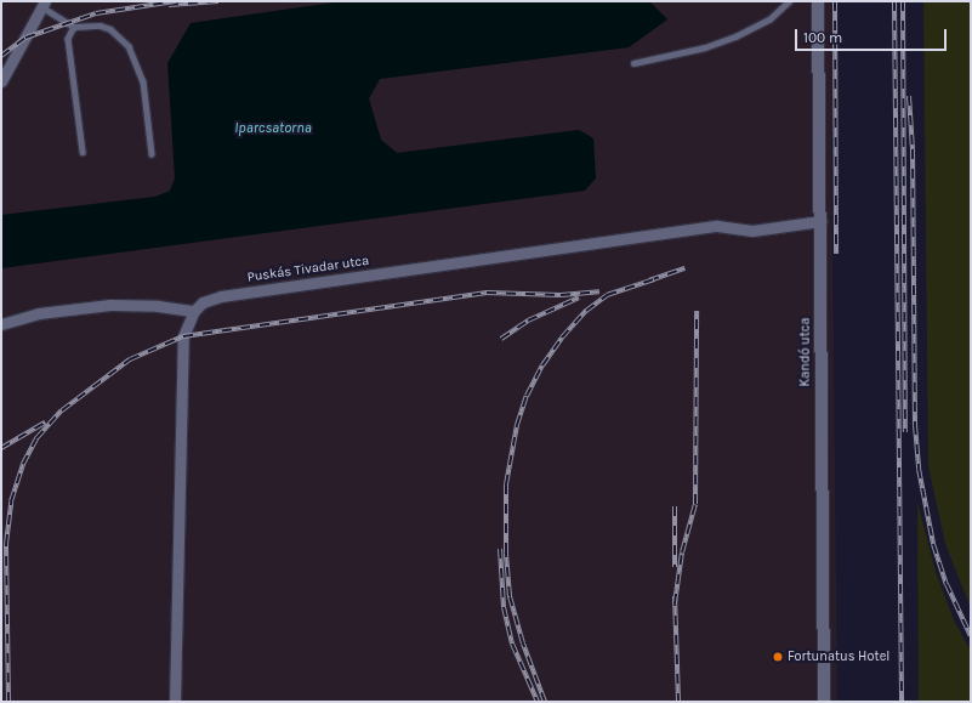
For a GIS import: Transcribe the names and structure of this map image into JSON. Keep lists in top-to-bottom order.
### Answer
{
  "streets": {
    "street": ["Puskás Tivadar utca", "Kandó utca"]
  },
  "crossings": [
    ["Puskás Tivadar utca", "Kandó utca"]
  ],
  "water": ["Iparcsatorna"],
  "places": ["Fortunatus Hotel"],
  "scale_bar": "100 m"
}
